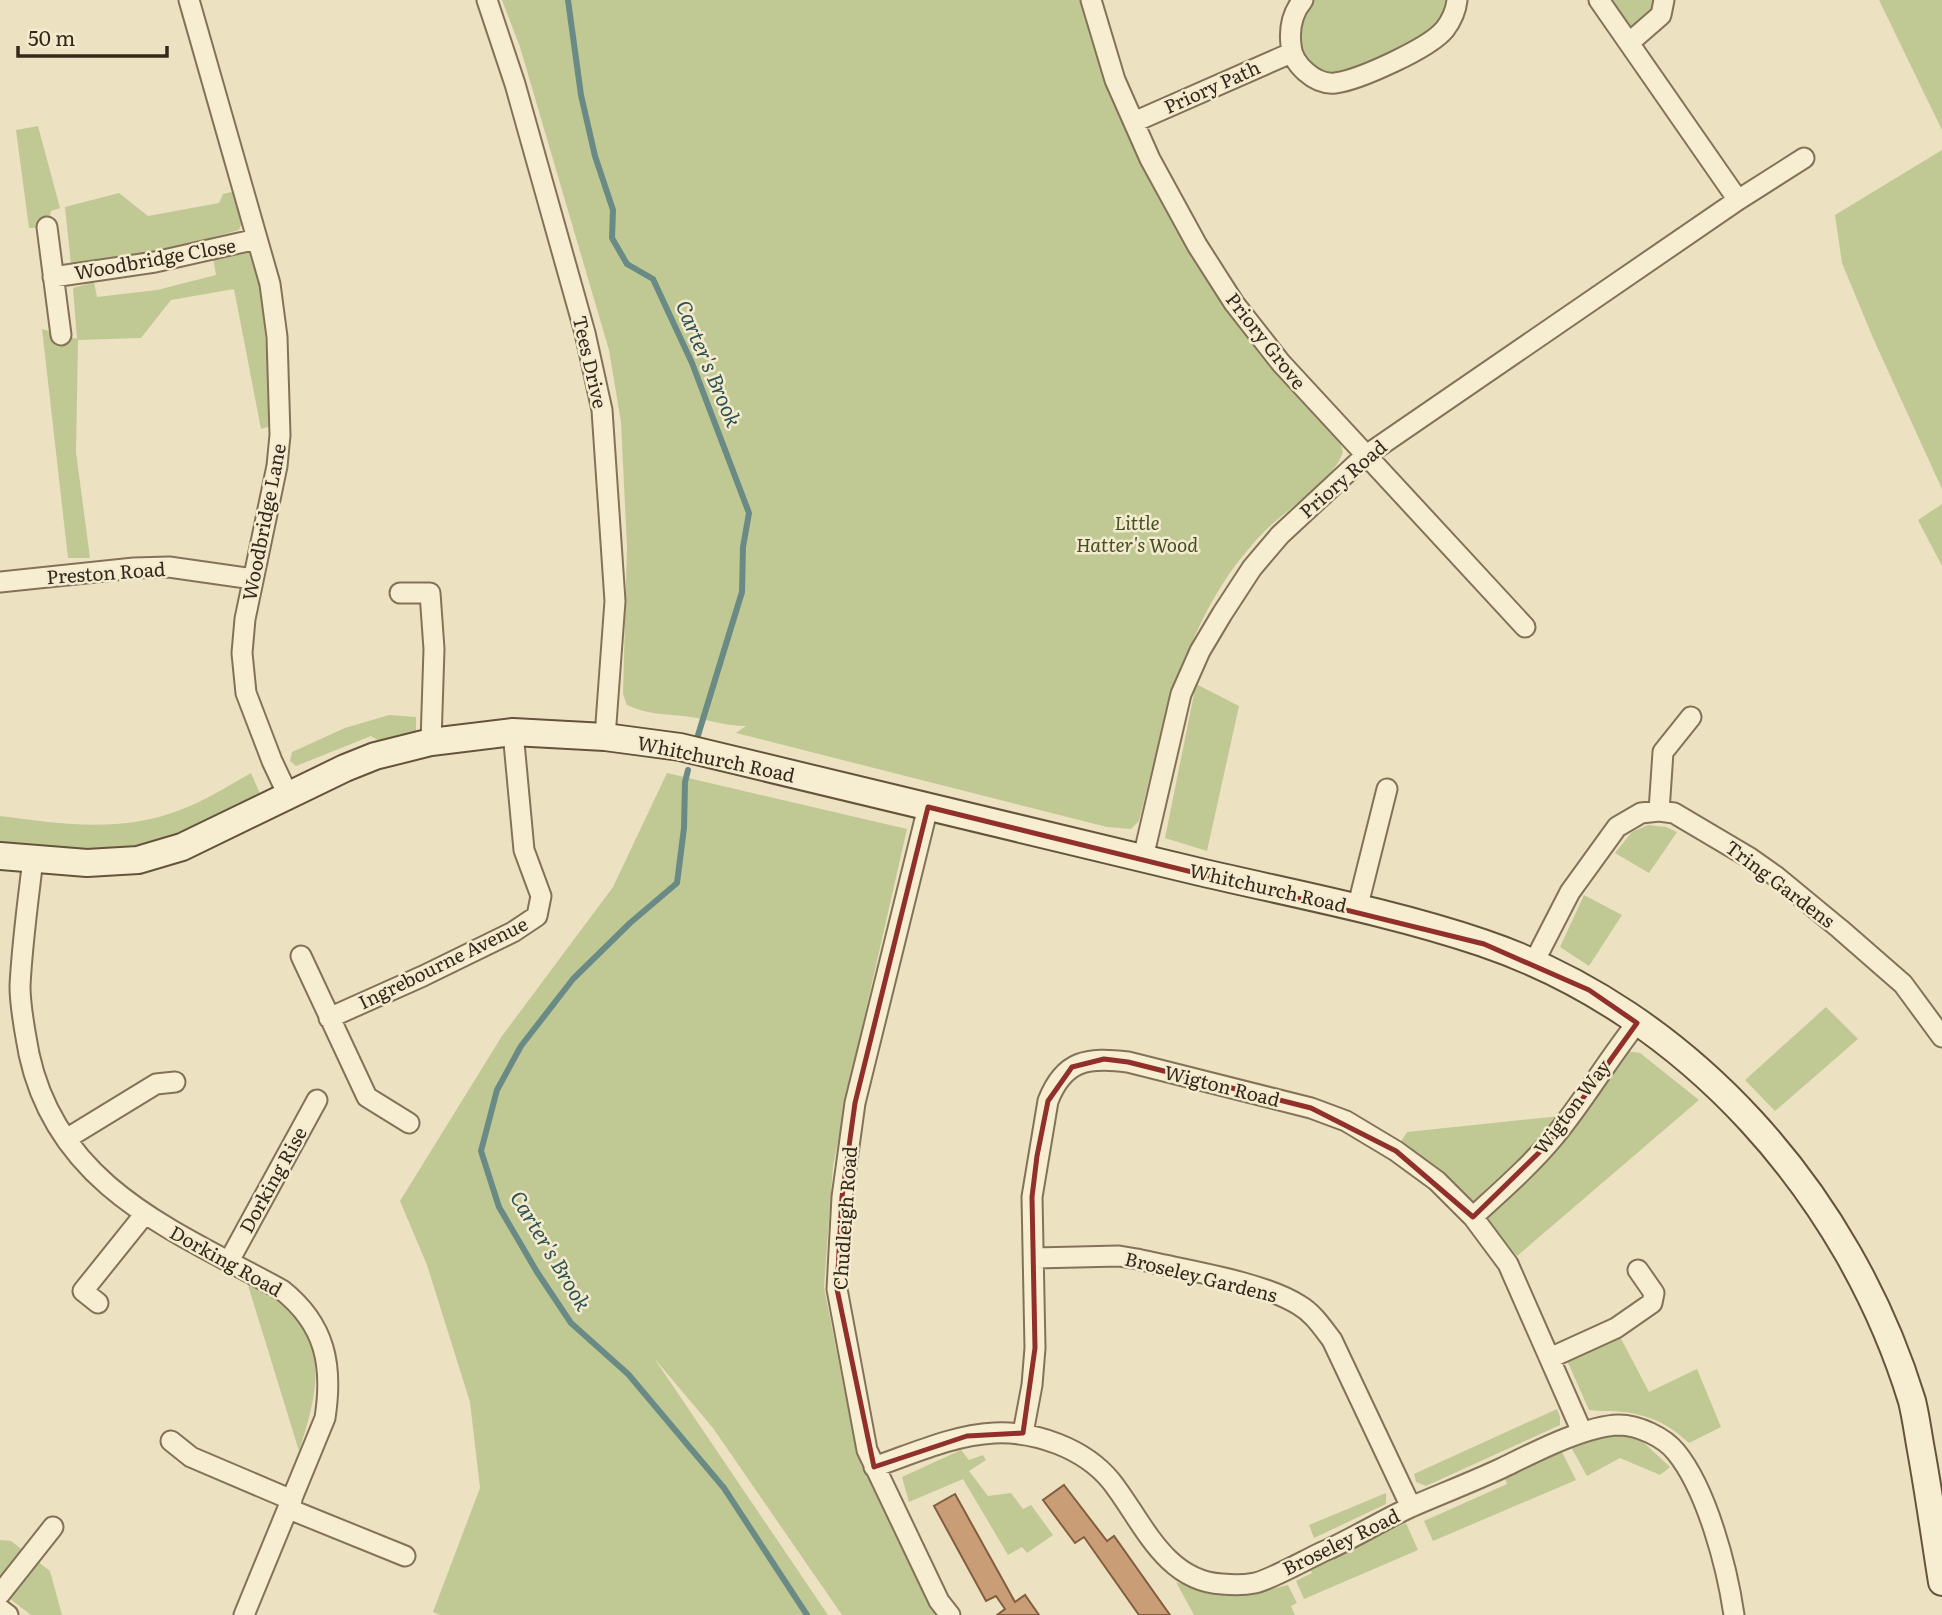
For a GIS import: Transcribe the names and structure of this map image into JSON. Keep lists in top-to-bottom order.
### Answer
{
  "streets": {
    "street": [
      "Priory Path",
      "Woodbridge Close",
      "Priory Grove",
      "Tees Drive",
      "Priory Road",
      "Woodbridge Lane",
      "Preston Road",
      "Whitchurch Road",
      "Tring Gardens",
      "Ingrebourne Avenue",
      "Wigton Road",
      "Wigton Way",
      "Dorking Rise",
      "Chudleigh Road",
      "Dorking Road",
      "Broseley Gardens",
      "Broseley Road"
    ]
  },
  "crossings": [
    ["Priory Path", "Priory Grove"],
    ["Woodbridge Close", "Woodbridge Lane"],
    ["Priory Grove", "Priory Road"],
    ["Tees Drive", "Whitchurch Road"],
    ["Priory Road", "Whitchurch Road"],
    ["Woodbridge Lane", "Preston Road"],
    ["Woodbridge Lane", "Whitchurch Road"],
    ["Whitchurch Road", "Ingrebourne Avenue"],
    ["Whitchurch Road", "Wigton Way"],
    ["Whitchurch Road", "Chudleigh Road"],
    ["Whitchurch Road", "Dorking Road"],
    ["Wigton Road", "Wigton Way"],
    ["Wigton Road", "Broseley Gardens"],
    ["Wigton Road", "Broseley Road"],
    ["Dorking Rise", "Dorking Road"],
    ["Chudleigh Road", "Broseley Road"],
    ["Broseley Gardens", "Broseley Road"]
  ],
  "water": ["Carter's Brook"],
  "parks": ["Little Hatter's Wood"],
  "scale_bar": "50 m"
}
